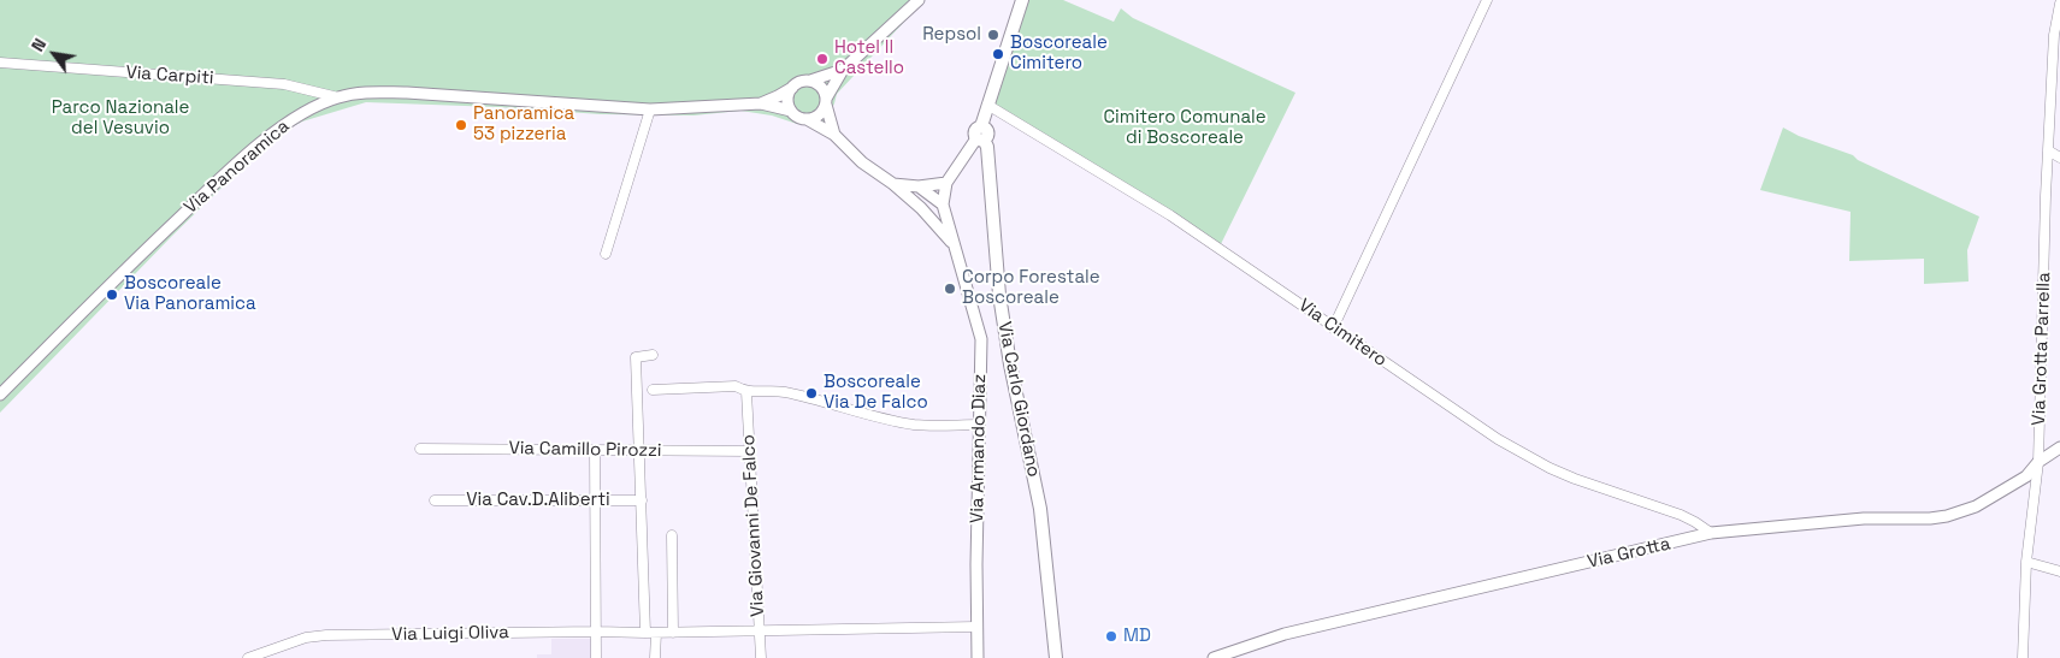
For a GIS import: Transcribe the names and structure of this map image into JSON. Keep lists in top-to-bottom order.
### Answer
{
  "streets": {
    "main road": ["Via Carlo Giordano"],
    "street": [
      "Via Carpiti",
      "Via Panoramica",
      "Via Cimitero",
      "Via Grotta Parrella",
      "Via Armando Diaz",
      "Via Camillo Pirozzi",
      "Via Cav.D.Aliberti",
      "Via Giovanni De Falco",
      "Via Grotta",
      "Via Luigi Oliva"
    ]
  },
  "crossings": [
    ["Via Carpiti", "Via Panoramica"],
    ["Via Panoramica", "Via Armando Diaz"],
    ["Via Cimitero", "Via Grotta"],
    ["Via Grotta Parrella", "Via Grotta"],
    ["Via Armando Diaz", "Via Luigi Oliva"],
    ["Via Camillo Pirozzi", "Via Giovanni De Falco"],
    ["Via Giovanni De Falco", "Via Luigi Oliva"]
  ],
  "parks": ["Parco Nazionale del Vesuvio", "Cimitero Comunale di Boscoreale"],
  "places": [
    "Repsol",
    "Boscoreale Cimitero",
    "Hotel Il Castello",
    "Panoramica 53 pizzeria",
    "Corpo Forestale Boscoreale",
    "Boscoreale Via Panoramica",
    "Boscoreale Via De Falco",
    "MD"
  ],
  "north": "top left"
}
